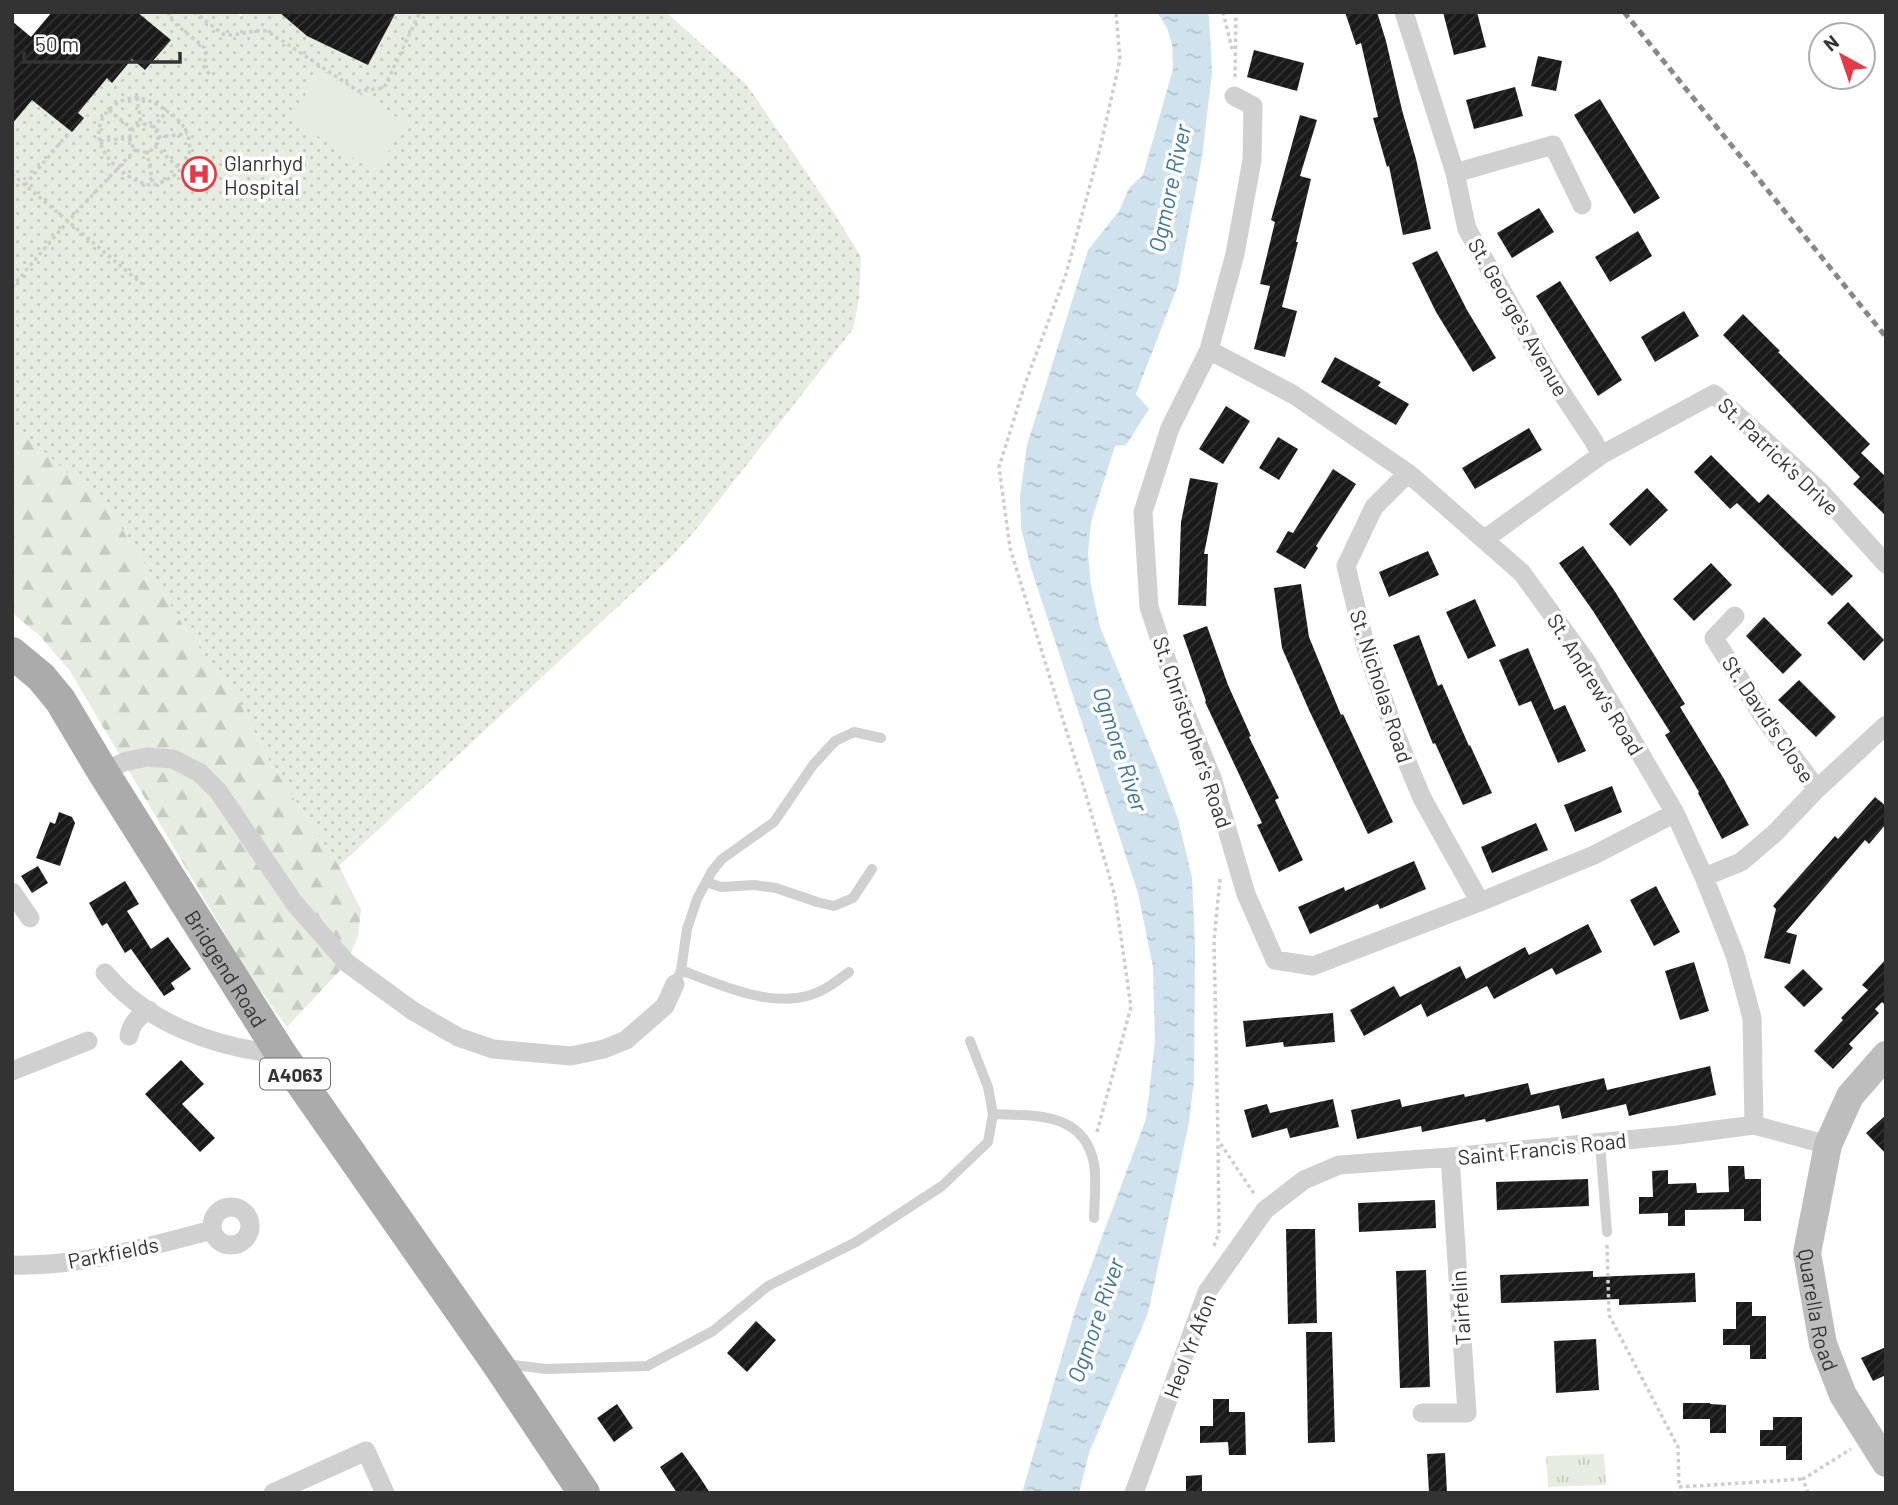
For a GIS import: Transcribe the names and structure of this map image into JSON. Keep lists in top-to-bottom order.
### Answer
{
  "streets": {
    "main road": ["Bridgend Road", "A4063"],
    "street": [
      "St. George's Avenue",
      "St. Patrick's Drive",
      "St. Andrew's Road",
      "St. Nicholas Road",
      "St. David's Close",
      "St. Christopher's Road",
      "Saint Francis Road",
      "Parkfields",
      "Tairfelin",
      "Quarella Road",
      "Heol Yr Afon"
    ]
  },
  "crossings": [
    ["St. George's Avenue", "St. Patrick's Drive"],
    ["St. Patrick's Drive", "St. Andrew's Road"],
    ["St. Andrew's Road", "St. Nicholas Road"],
    ["St. Andrew's Road", "St. Christopher's Road"],
    ["St. Andrew's Road", "Saint Francis Road"],
    ["St. Nicholas Road", "St. Christopher's Road"],
    ["Saint Francis Road", "Tairfelin"],
    ["Saint Francis Road", "Quarella Road"],
    ["Saint Francis Road", "Heol Yr Afon"]
  ],
  "water": ["Ogmore River"],
  "places": {
    "hospital": ["Glanrhyd Hospital"]
  },
  "scale_bar": "50 m",
  "north": "top left"
}
